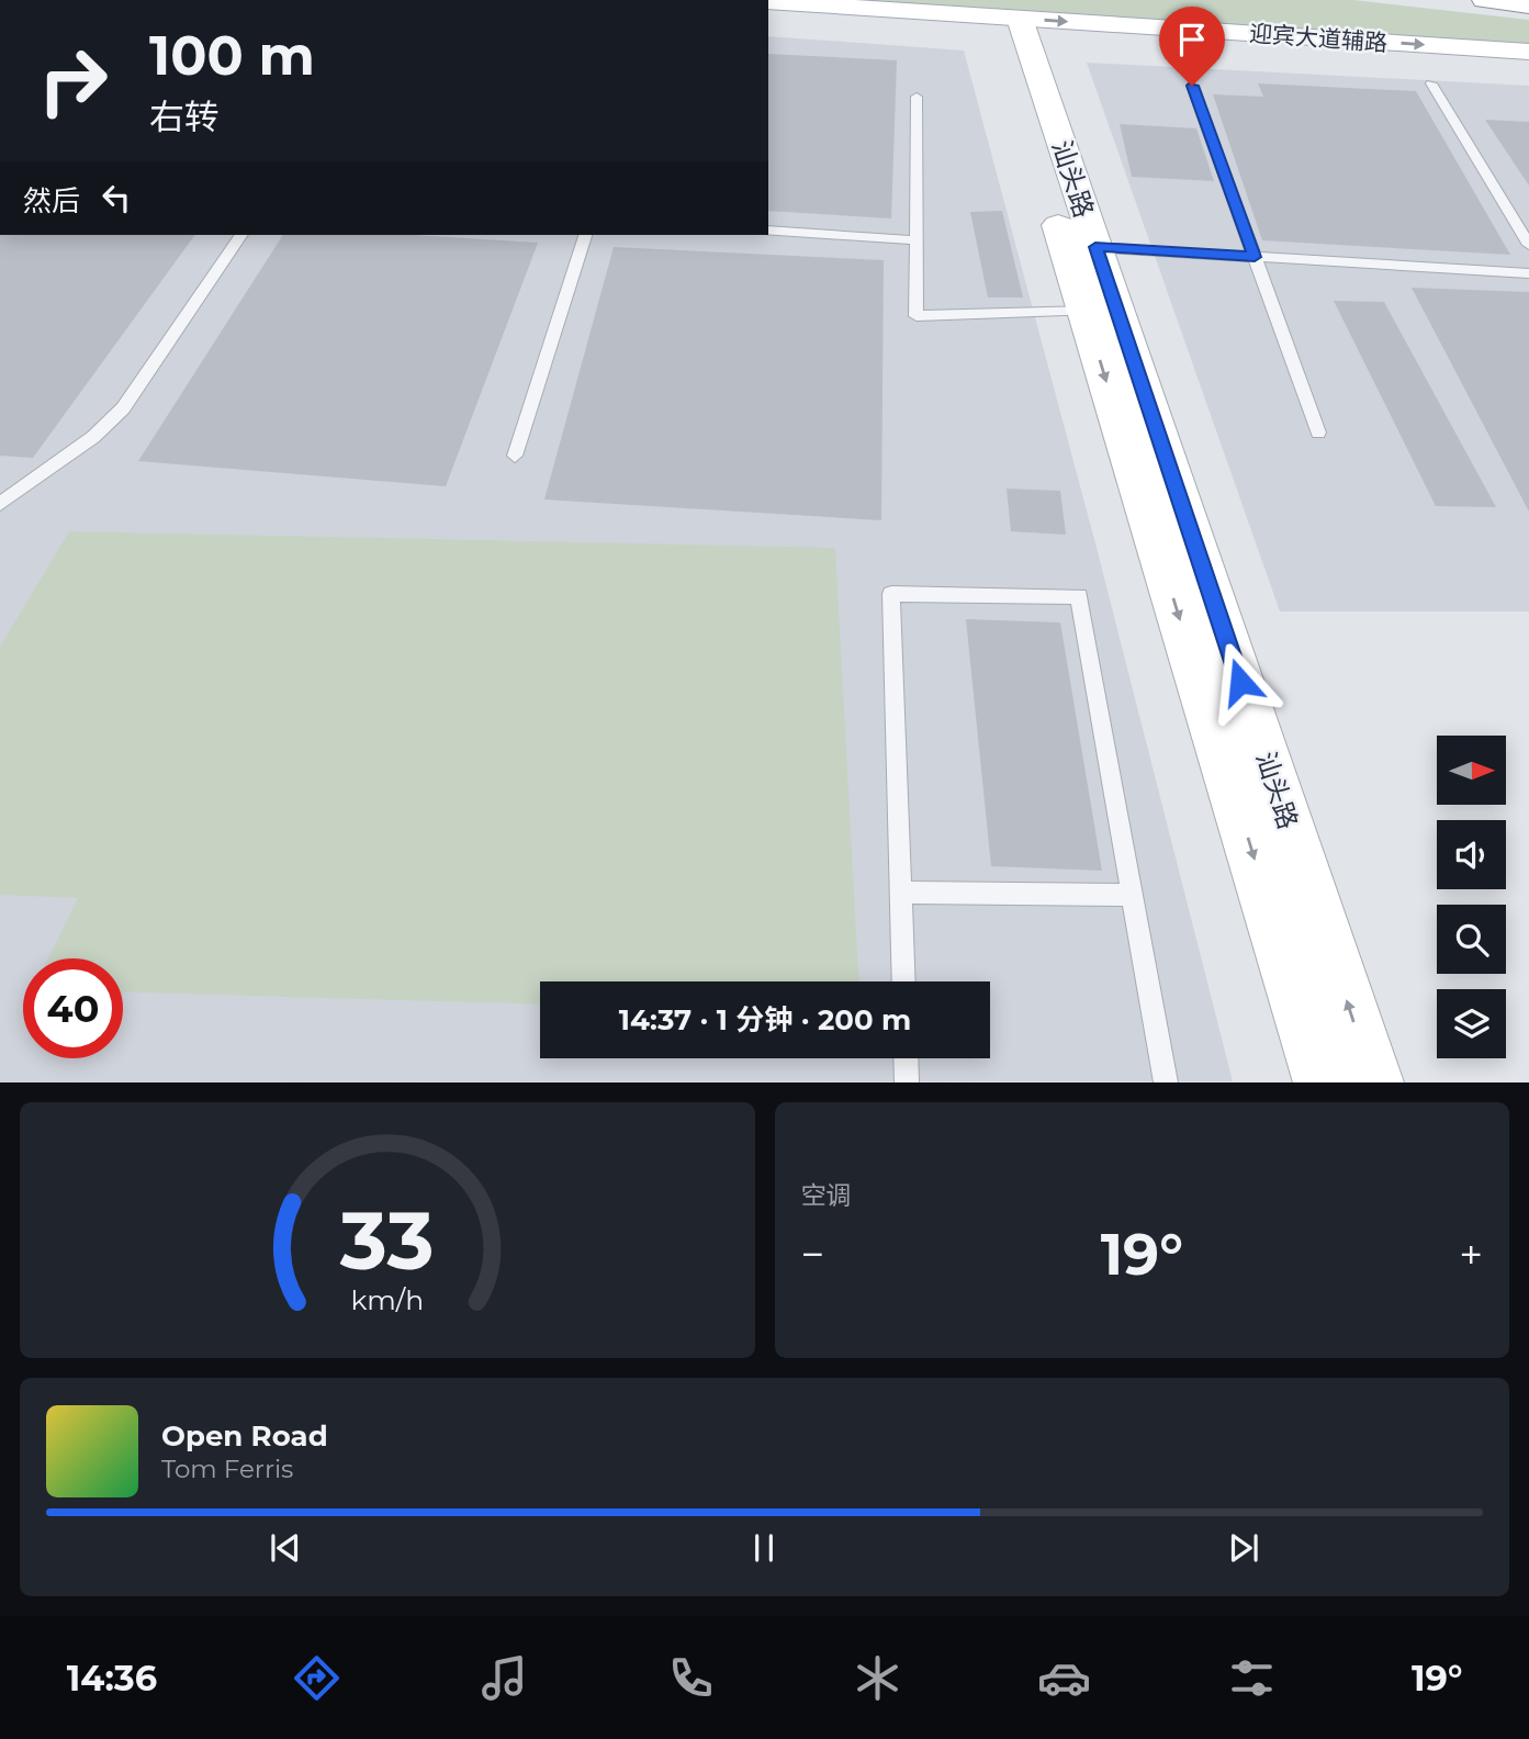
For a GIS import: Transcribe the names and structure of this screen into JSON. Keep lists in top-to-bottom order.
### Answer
{
  "streets": {
    "main road": ["迎宾大道辅路", "汕头路"]
  },
  "crossings": [
    ["迎宾大道辅路", "汕头路"]
  ],
  "one_way": ["迎宾大道辅路"],
  "north": "right",
  "page": {
    "turn": ["100 m", "右转"],
    "then": "然后",
    "limit": "40",
    "trip": "14:37 · 1 分钟 · 200 m",
    "tile": "空调",
    "heat": ["−", "19°", "+"],
    "song": ["Open Road", "Tom Ferris"],
    "tabs": ["14:36", "19°"],
    "gauge": ["33", "km/h"]
  }
}
